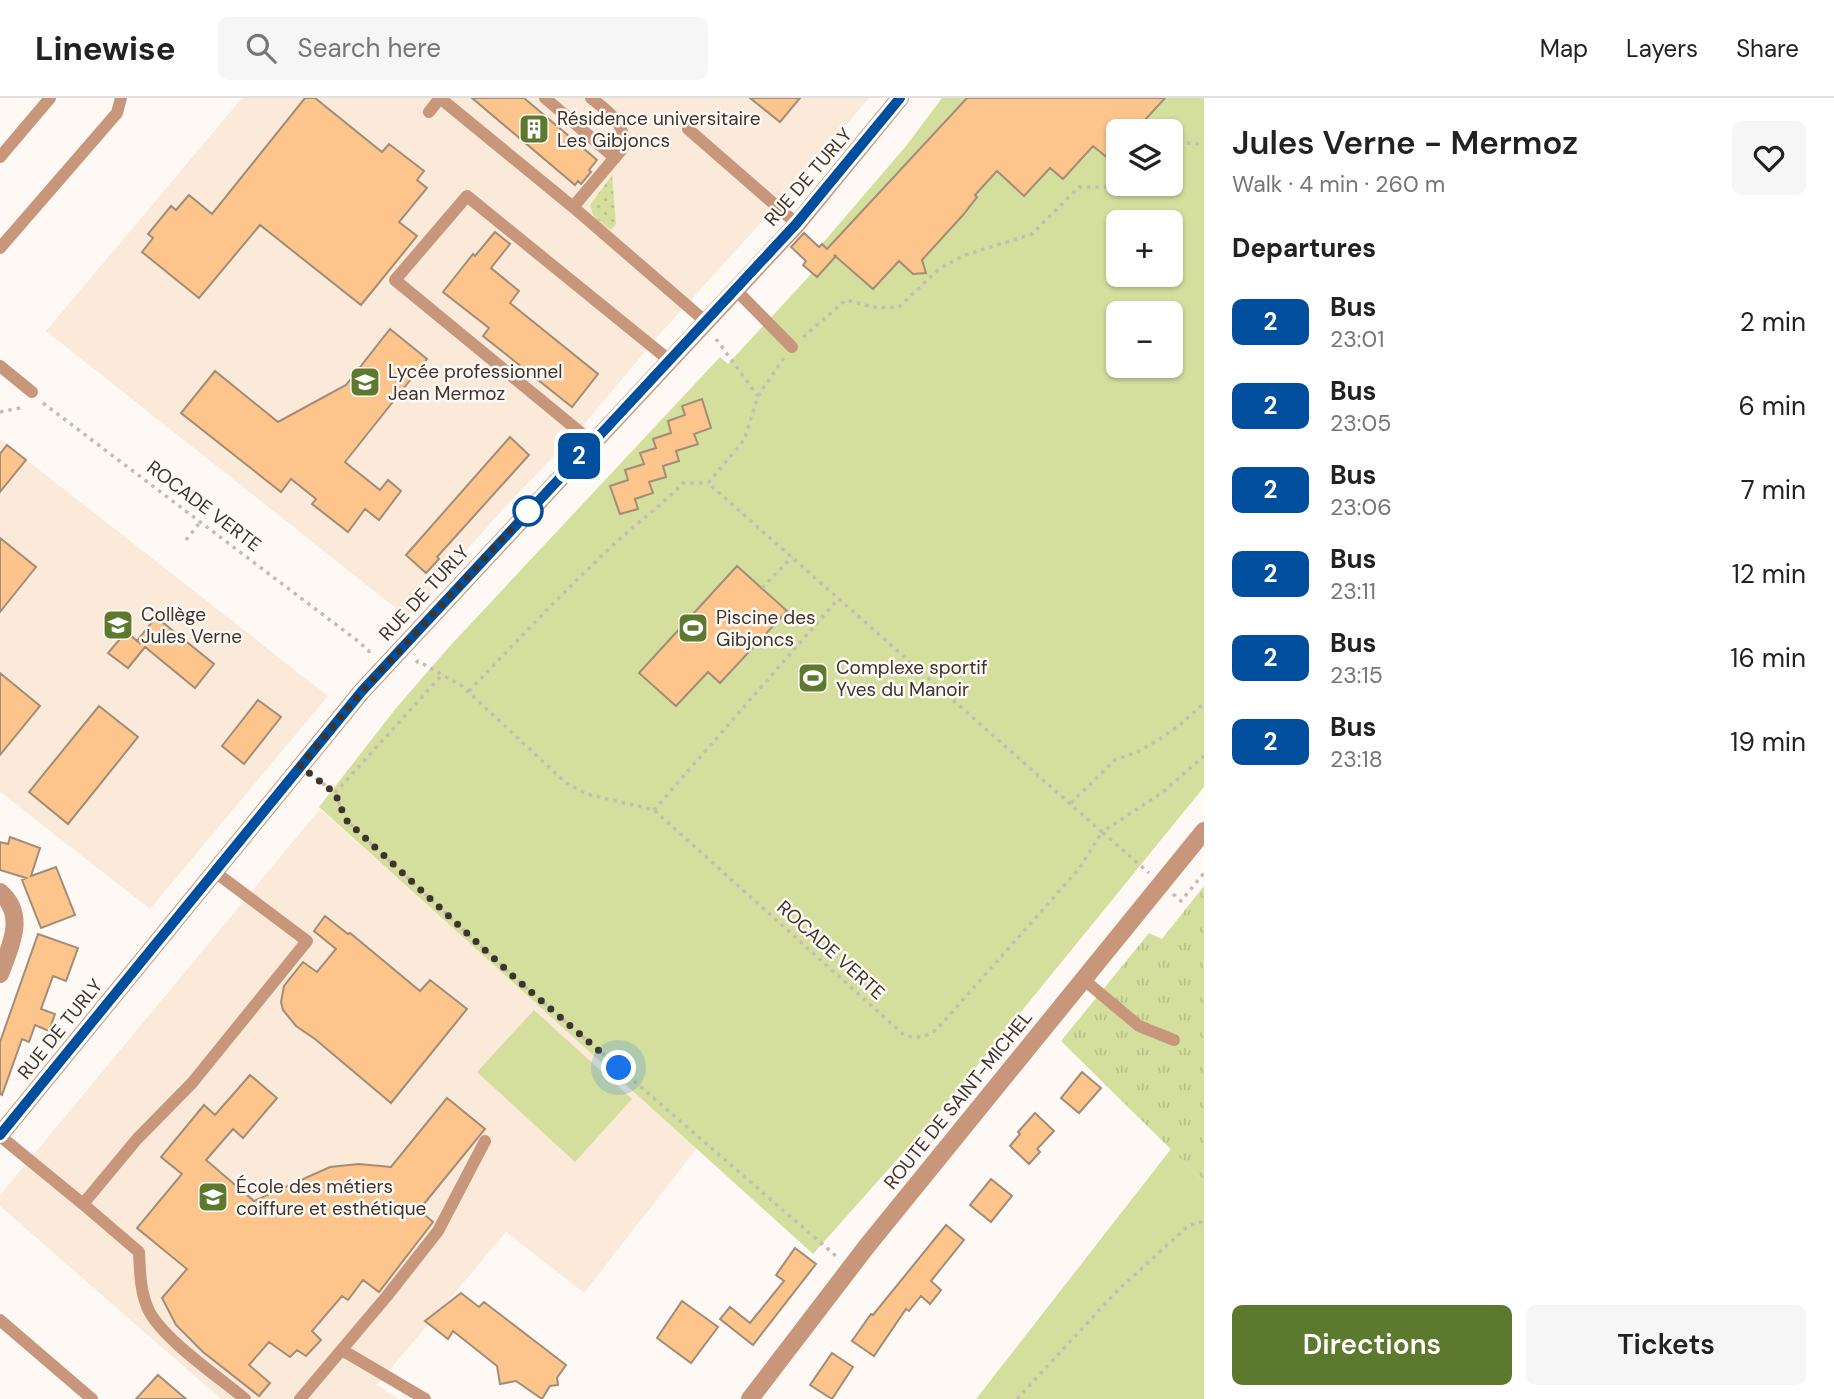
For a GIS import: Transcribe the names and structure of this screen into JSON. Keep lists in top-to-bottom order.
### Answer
{
  "streets": {
    "street": ["RUE DE TURLY", "ROUTE DE SAINT-MICHEL"],
    "path": ["ROCADE VERTE"]
  },
  "places": {
    "building": ["Résidence universitaire Les Gibjoncs"],
    "school or university": ["Lycée professionnel Jean Mermoz", "Collège Jules Verne", "École des métiers coiffure et esthétique"],
    "sports": ["Piscine des Gibjoncs", "Complexe sportif Yves du Manoir"]
  },
  "lines": ["bus line 2"],
  "page": {
    "header": "Linewise",
    "search": "Search here",
    "nav": ["Map", "Layers", "Share"],
    "on_map": "2",
    "heading": [
      ["Jules Verne - Mermoz", "Walk · 4 min · 260 m"],
      "Departures"
    ],
    "map_buttons": ["+", "−"],
    "list": [
      {
        "mark": "2",
        "name": "Bus",
        "note": "23:01",
        "value": "2 min"
      },
      {
        "mark": "2",
        "name": "Bus",
        "note": "23:05",
        "value": "6 min"
      },
      {
        "mark": "2",
        "name": "Bus",
        "note": "23:06",
        "value": "7 min"
      },
      {
        "mark": "2",
        "name": "Bus",
        "note": "23:11",
        "value": "12 min"
      },
      {
        "mark": "2",
        "name": "Bus",
        "note": "23:15",
        "value": "16 min"
      },
      {
        "mark": "2",
        "name": "Bus",
        "note": "23:18",
        "value": "19 min"
      }
    ],
    "buttons": ["Directions", "Tickets"]
  }
}
